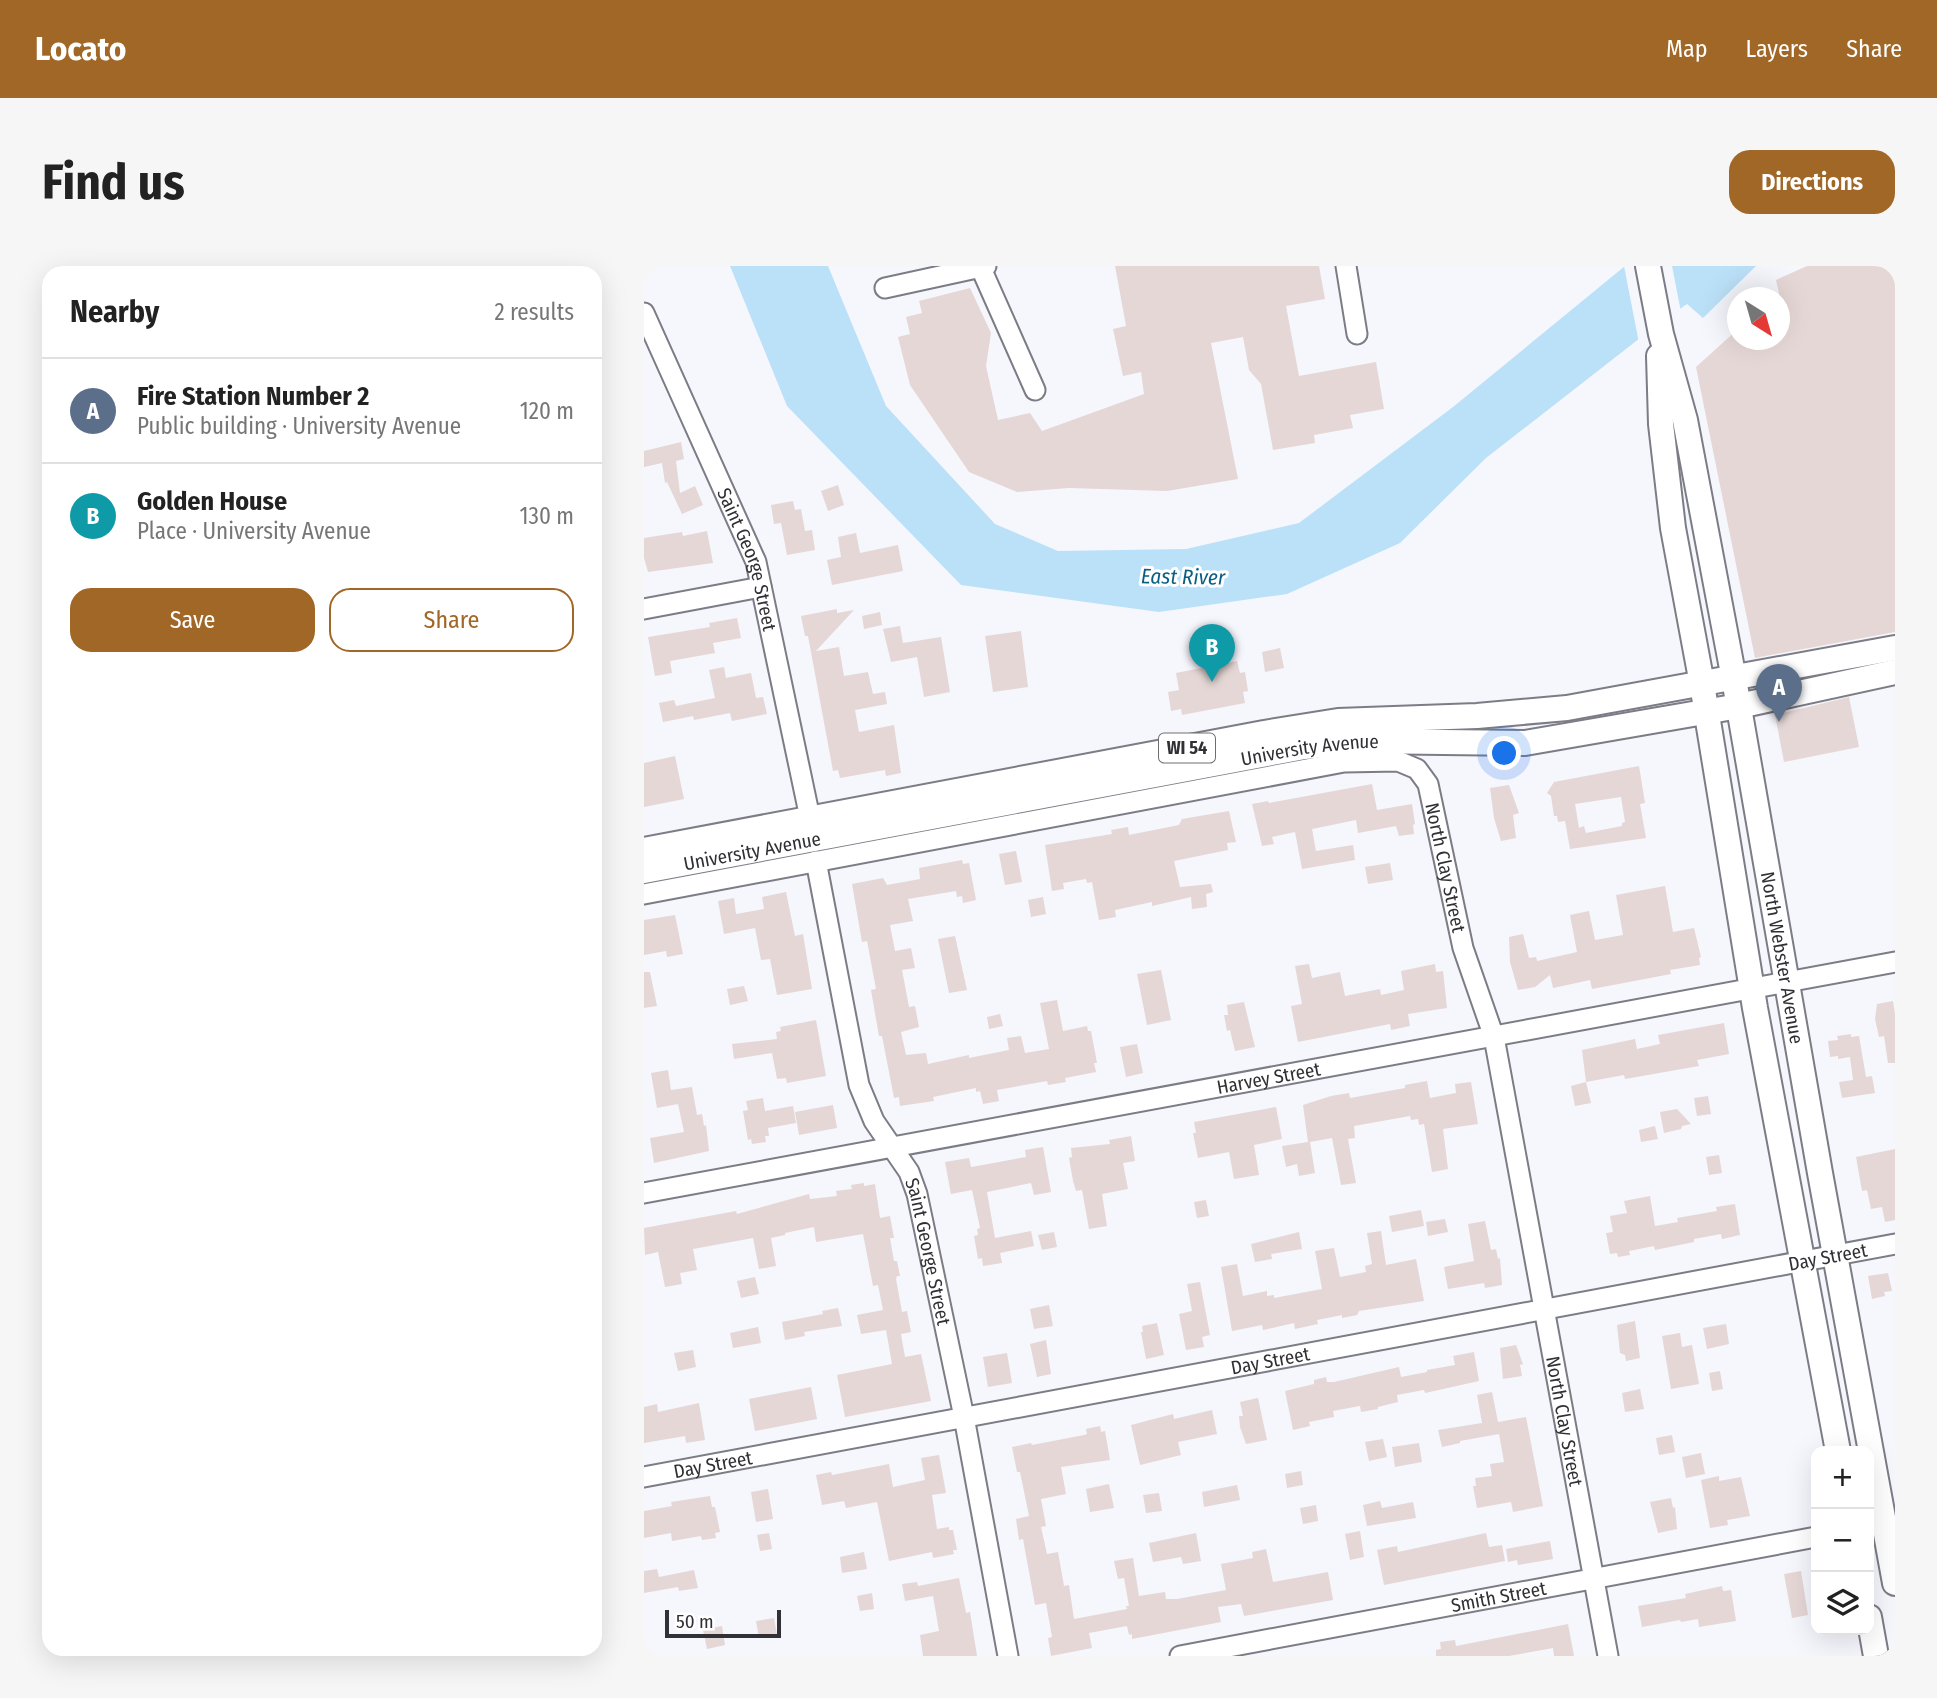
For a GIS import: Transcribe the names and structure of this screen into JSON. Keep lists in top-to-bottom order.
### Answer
{
  "streets": {
    "main road": ["WI 54", "University Avenue", "North Webster Avenue"],
    "street": [
      "Saint George Street",
      "North Clay Street",
      "Harvey Street",
      "Day Street",
      "Smith Street"
    ]
  },
  "crossings": [
    ["Saint George Street", "University Avenue"],
    ["Saint George Street", "North Clay Street"],
    ["Saint George Street", "Harvey Street"],
    ["Saint George Street", "Day Street"],
    ["University Avenue", "North Webster Avenue"],
    ["North Clay Street", "Harvey Street"],
    ["North Clay Street", "Day Street"],
    ["North Clay Street", "Smith Street"],
    ["North Webster Avenue", "Harvey Street"],
    ["North Webster Avenue", "Day Street"]
  ],
  "water": ["East River"],
  "scale_bar": "50 m",
  "north": "bottom right",
  "page": {
    "header": "Locato",
    "nav": ["Map", "Layers", "Share"],
    "buttons": [
      "Directions",
      ["Save", "Share"]
    ],
    "title": "Find us",
    "heading": ["Nearby", "2 results"],
    "list": [
      {
        "mark": "A",
        "name": "Fire Station Number 2",
        "note": "Public building · University Avenue",
        "value": "120 m"
      },
      {
        "mark": "B",
        "name": "Golden House",
        "note": "Place · University Avenue",
        "value": "130 m"
      }
    ],
    "pins": ["B", "A"],
    "map_buttons": ["+", "−"],
    "scale": "50 m"
  }
}
